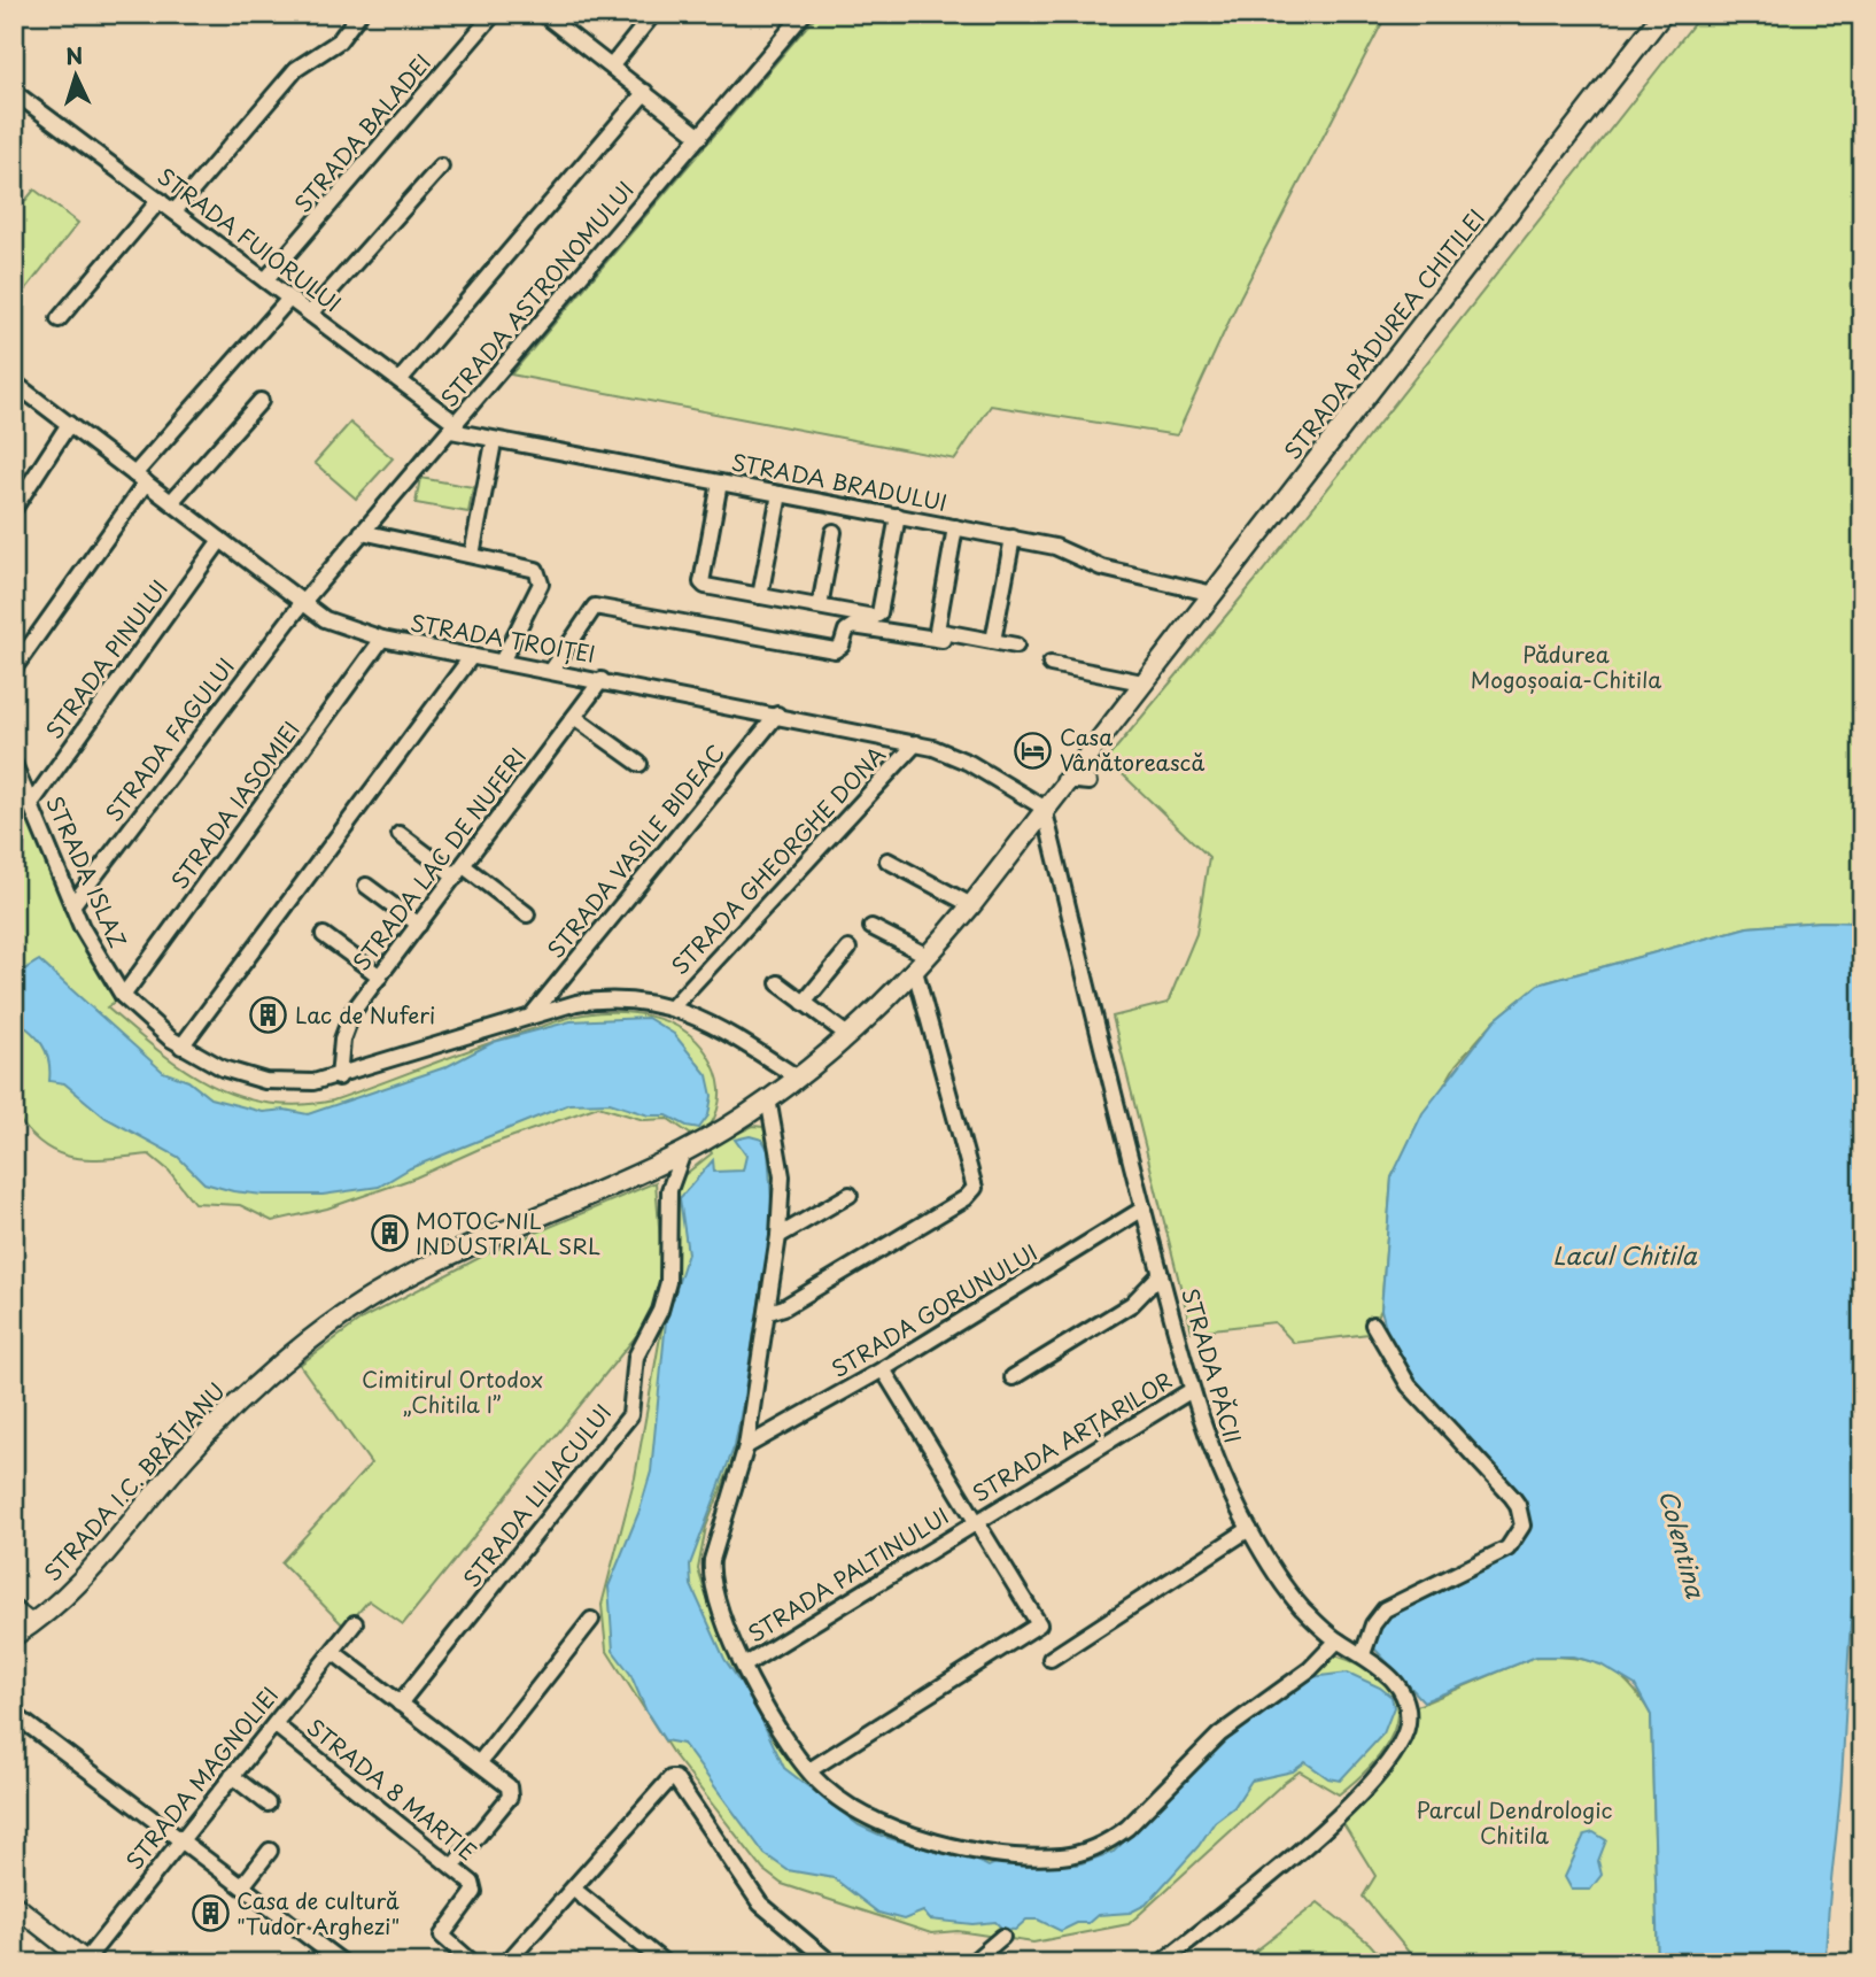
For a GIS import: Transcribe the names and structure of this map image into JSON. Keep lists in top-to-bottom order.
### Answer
{
  "streets": {
    "main road": ["STRADA PĂDUREA CHITILEI", "STRADA I.C. BRĂTIANU"],
    "street": [
      "STRADA BALADEI",
      "STRADA FUIORULUI",
      "STRADA ASTRONOMULUI",
      "STRADA BRADULUI",
      "STRADA TROIȚEI",
      "STRADA PINULUI",
      "STRADA FAGULUI",
      "STRADA IASOMIEI",
      "STRADA VASILE BIDEAC",
      "STRADA LAC DE NUFERI",
      "STRADA GHEORGHE DONA",
      "STRADA ISLAZ",
      "STRADA GORUNULUI",
      "STRADA PĂCII",
      "STRADA ARȚARILOR",
      "STRADA LILIACULUI",
      "STRADA PALTINULUI",
      "STRADA MAGNOLIEI",
      "STRADA 8 MARTIE"
    ]
  },
  "crossings": [
    ["STRADA BALADEI", "STRADA FUIORULUI"],
    ["STRADA FUIORULUI", "STRADA ASTRONOMULUI"],
    ["STRADA FUIORULUI", "STRADA BRADULUI"],
    ["STRADA ASTRONOMULUI", "STRADA BRADULUI"],
    ["STRADA ASTRONOMULUI", "STRADA TROIȚEI"],
    ["STRADA ASTRONOMULUI", "STRADA FAGULUI"],
    ["STRADA PĂDUREA CHITILEI", "STRADA BRADULUI"],
    ["STRADA PĂDUREA CHITILEI", "STRADA I.C. BRĂTIANU"],
    ["STRADA TROIȚEI", "STRADA PINULUI"],
    ["STRADA TROIȚEI", "STRADA FAGULUI"],
    ["STRADA TROIȚEI", "STRADA IASOMIEI"],
    ["STRADA TROIȚEI", "STRADA VASILE BIDEAC"],
    ["STRADA TROIȚEI", "STRADA LAC DE NUFERI"],
    ["STRADA TROIȚEI", "STRADA GHEORGHE DONA"],
    ["STRADA TROIȚEI", "STRADA PĂCII"],
    ["STRADA TROIȚEI", "STRADA I.C. BRĂTIANU"],
    ["STRADA PINULUI", "STRADA ISLAZ"],
    ["STRADA FAGULUI", "STRADA ISLAZ"],
    ["STRADA IASOMIEI", "STRADA ISLAZ"],
    ["STRADA GORUNULUI", "STRADA PĂCII"],
    ["STRADA PĂCII", "STRADA ARȚARILOR"],
    ["STRADA PĂCII", "STRADA I.C. BRĂTIANU"],
    ["STRADA ARȚARILOR", "STRADA PALTINULUI"],
    ["STRADA I.C. BRĂTIANU", "STRADA LILIACULUI"],
    ["STRADA MAGNOLIEI", "STRADA 8 MARTIE"]
  ],
  "water": ["Lacul Chitila", "Colentina"],
  "parks": ["Pădurea Mogoșoaia-Chitila", "Cimitirul Ortodox „Chitila I”", "Parcul Dendrologic Chitila"],
  "places": {
    "hotel": ["Casa Vânătorească"],
    "building": ["Lac de Nuferi", "MOTOC NIL INDUSTRIAL SRL", "Casa de cultură \"Tudor Arghezi\""]
  },
  "north": "top"
}
